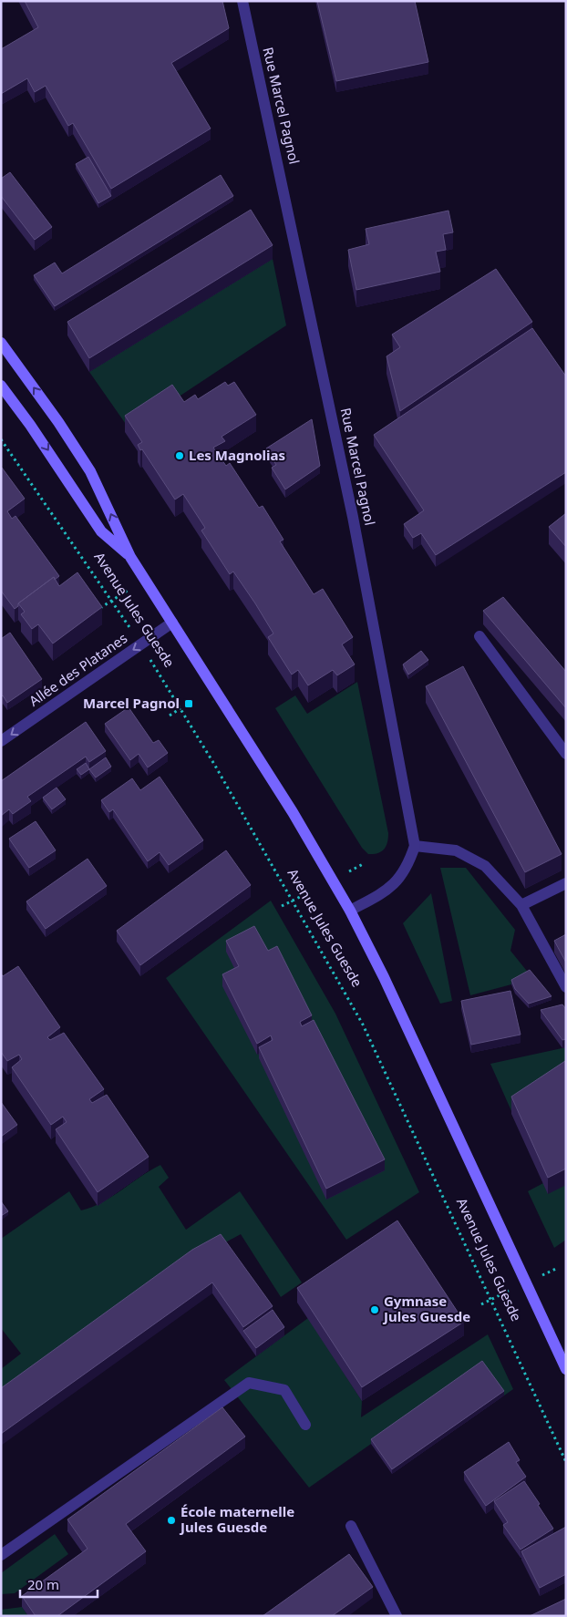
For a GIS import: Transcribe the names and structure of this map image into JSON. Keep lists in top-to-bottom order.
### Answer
{
  "streets": {
    "street": ["Rue Marcel Pagnol", "Avenue Jules Guesde", "Allée des Platanes"]
  },
  "crossings": [
    ["Rue Marcel Pagnol", "Avenue Jules Guesde"],
    ["Avenue Jules Guesde", "Allée des Platanes"]
  ],
  "one_way": ["Allée des Platanes"],
  "places": {
    "other": ["Les Magnolias", "Gymnase Jules Guesde", "École maternelle Jules Guesde"],
    "transit": ["Marcel Pagnol"]
  },
  "scale_bar": "20 m"
}
